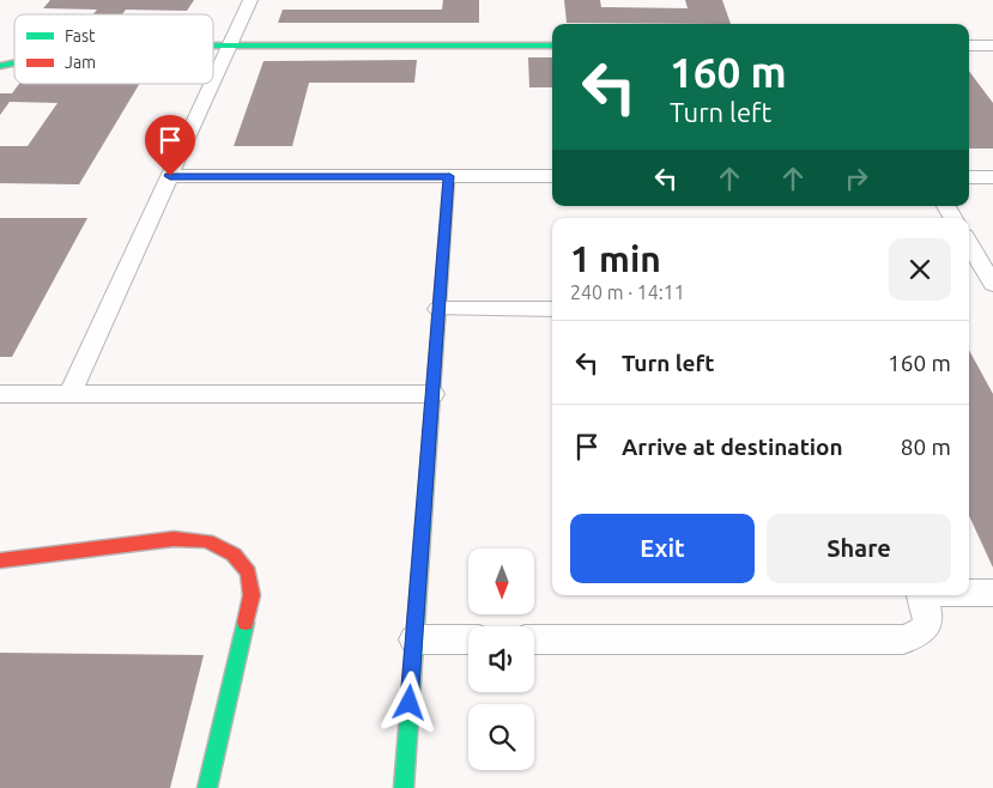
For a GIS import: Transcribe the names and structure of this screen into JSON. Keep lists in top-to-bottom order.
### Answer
{
  "legend": ["Fast", "Jam"],
  "north": "bottom",
  "page": {
    "turn": ["160 m", "Turn left"],
    "heading": ["1 min", "240 m · 14:11"],
    "list": [
      {
        "name": "Turn left",
        "value": "160 m"
      },
      {
        "name": "Arrive at destination",
        "value": "80 m"
      }
    ],
    "buttons": ["Exit", "Share"]
  }
}
